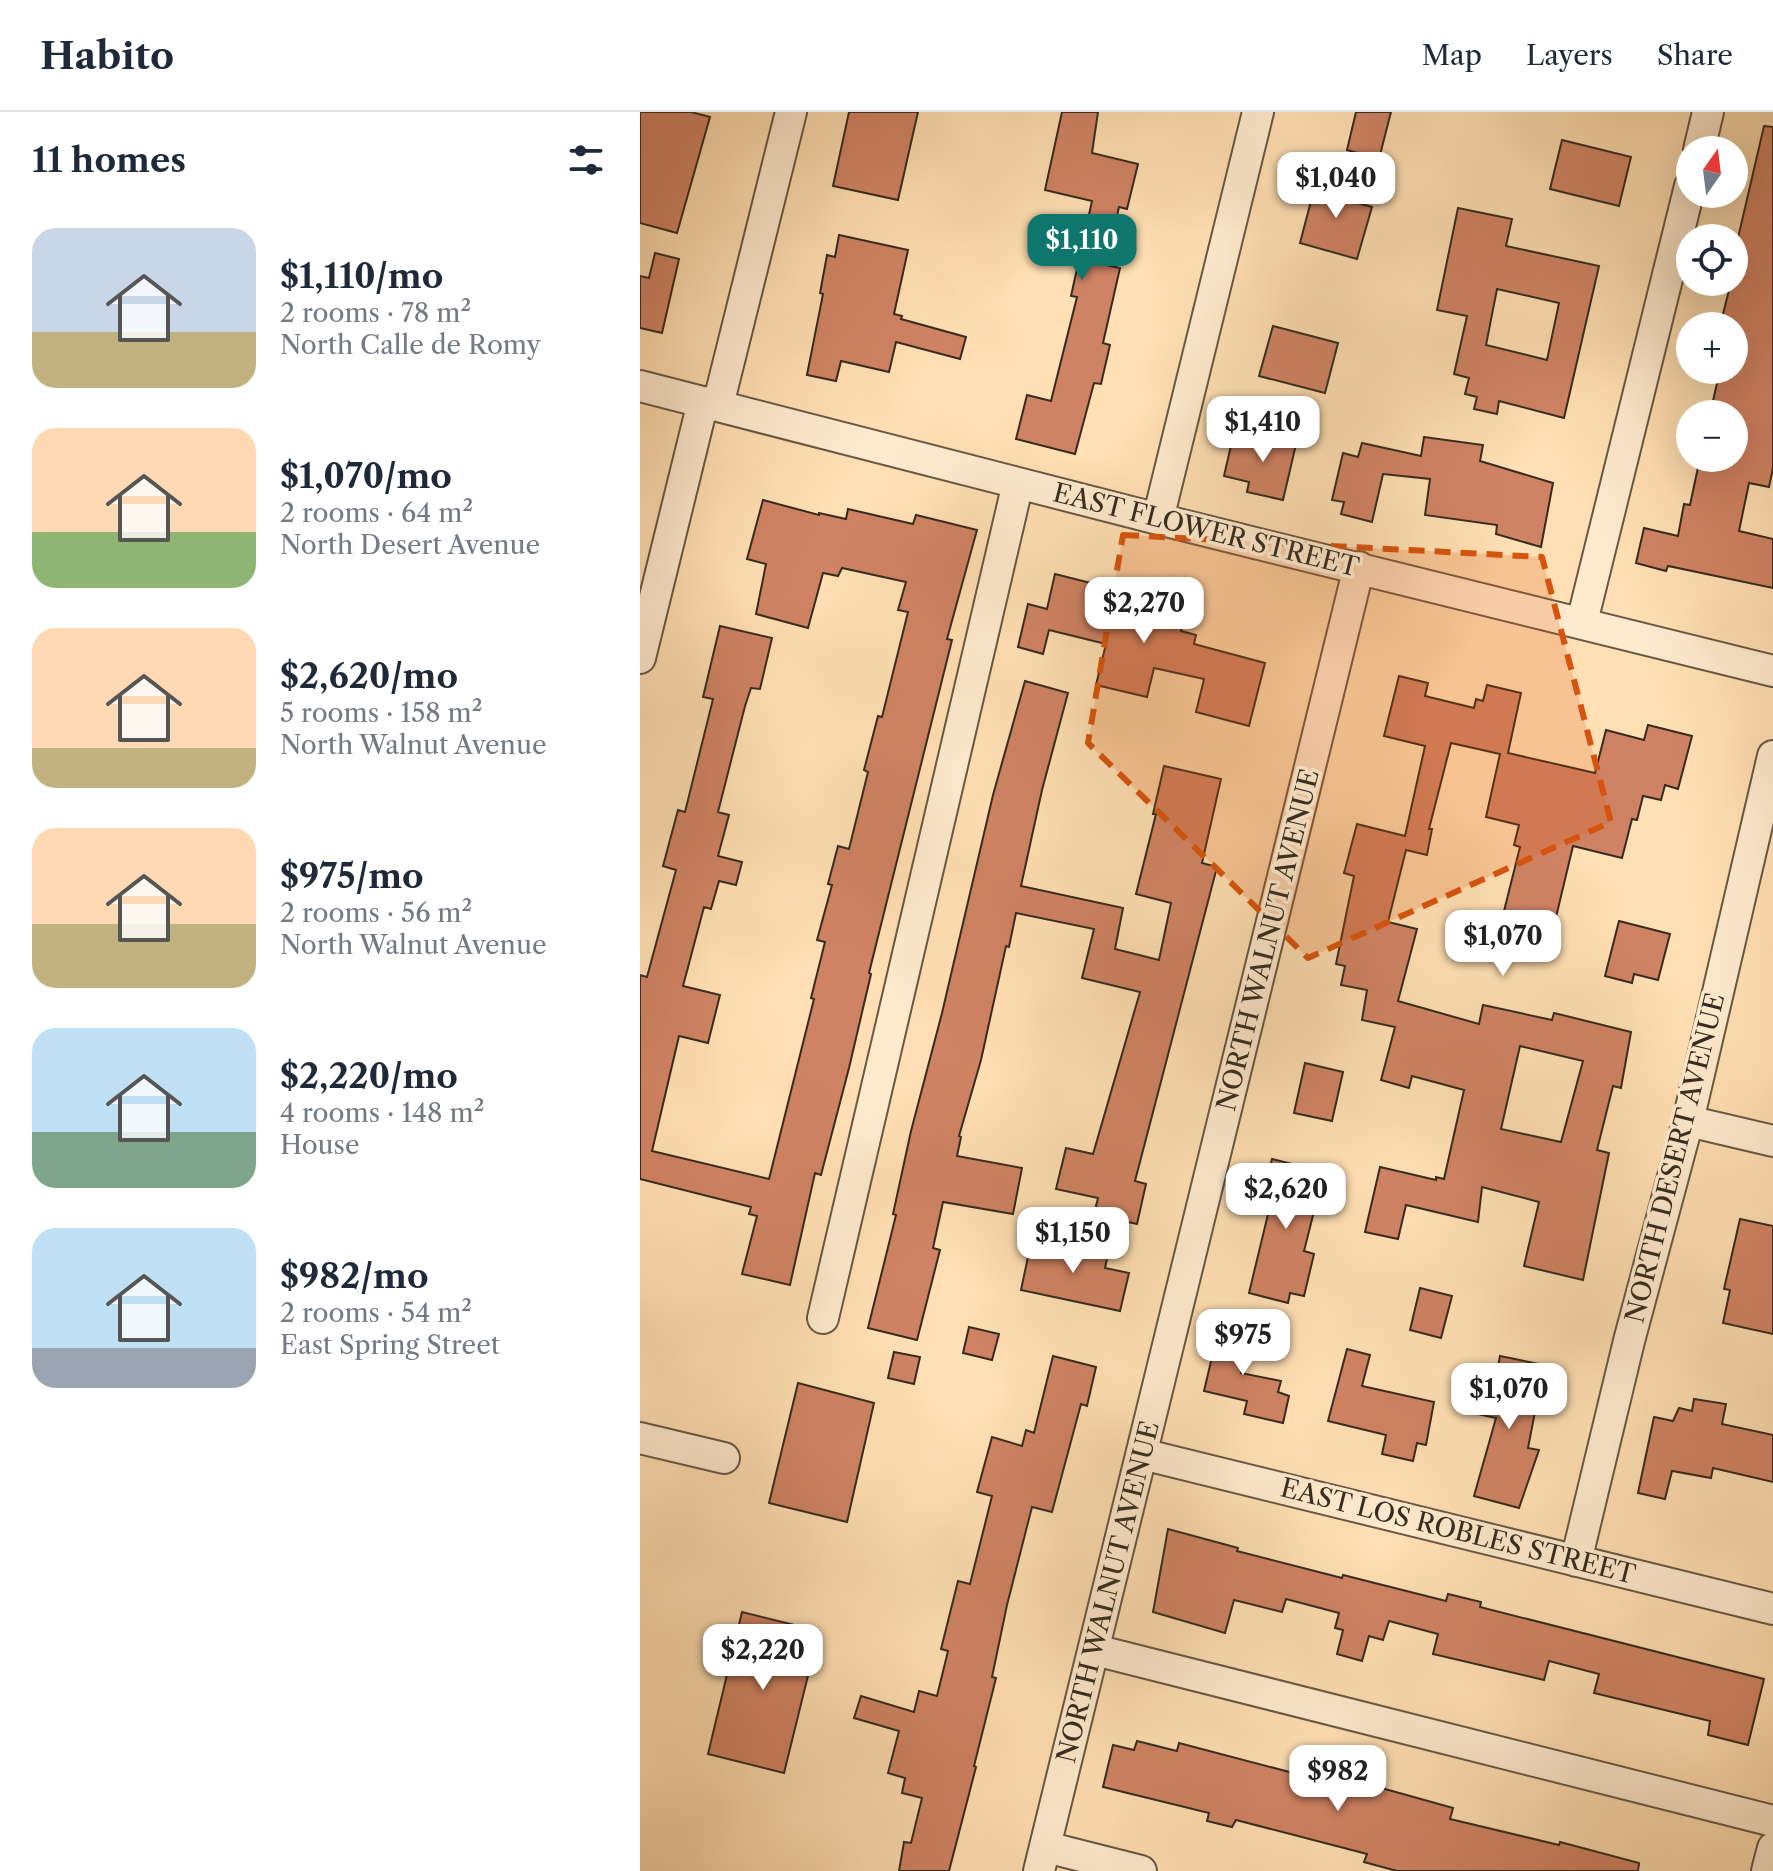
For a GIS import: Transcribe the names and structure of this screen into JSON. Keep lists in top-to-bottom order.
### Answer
{
  "streets": {
    "street": [
      "EAST FLOWER STREET",
      "NORTH WALNUT AVENUE",
      "NORTH DESERT AVENUE",
      "EAST LOS ROBLES STREET"
    ]
  },
  "crossings": [
    ["EAST FLOWER STREET", "NORTH WALNUT AVENUE"],
    ["NORTH WALNUT AVENUE", "EAST LOS ROBLES STREET"],
    ["NORTH DESERT AVENUE", "EAST LOS ROBLES STREET"]
  ],
  "north": "top",
  "page": {
    "header": "Habito",
    "nav": ["Map", "Layers", "Share"],
    "heading": "11 homes",
    "map_buttons": ["+", "−"],
    "price": [
      "$1,040",
      "$1,110",
      "$1,410",
      "$2,270",
      "$1,070",
      "$2,620",
      "$1,150",
      "$975",
      "$1,070",
      "$2,220",
      "$982"
    ],
    "list": [
      {
        "name": "$1,110/mo",
        "note": "2 rooms · 78 m² · North Calle de Romy"
      },
      {
        "name": "$1,070/mo",
        "note": "2 rooms · 64 m² · North Desert Avenue"
      },
      {
        "name": "$2,620/mo",
        "note": "5 rooms · 158 m² · North Walnut Avenue"
      },
      {
        "name": "$975/mo",
        "note": "2 rooms · 56 m² · North Walnut Avenue"
      },
      {
        "name": "$2,220/mo",
        "note": "4 rooms · 148 m² · House"
      },
      {
        "name": "$982/mo",
        "note": "2 rooms · 54 m² · East Spring Street"
      }
    ]
  }
}
